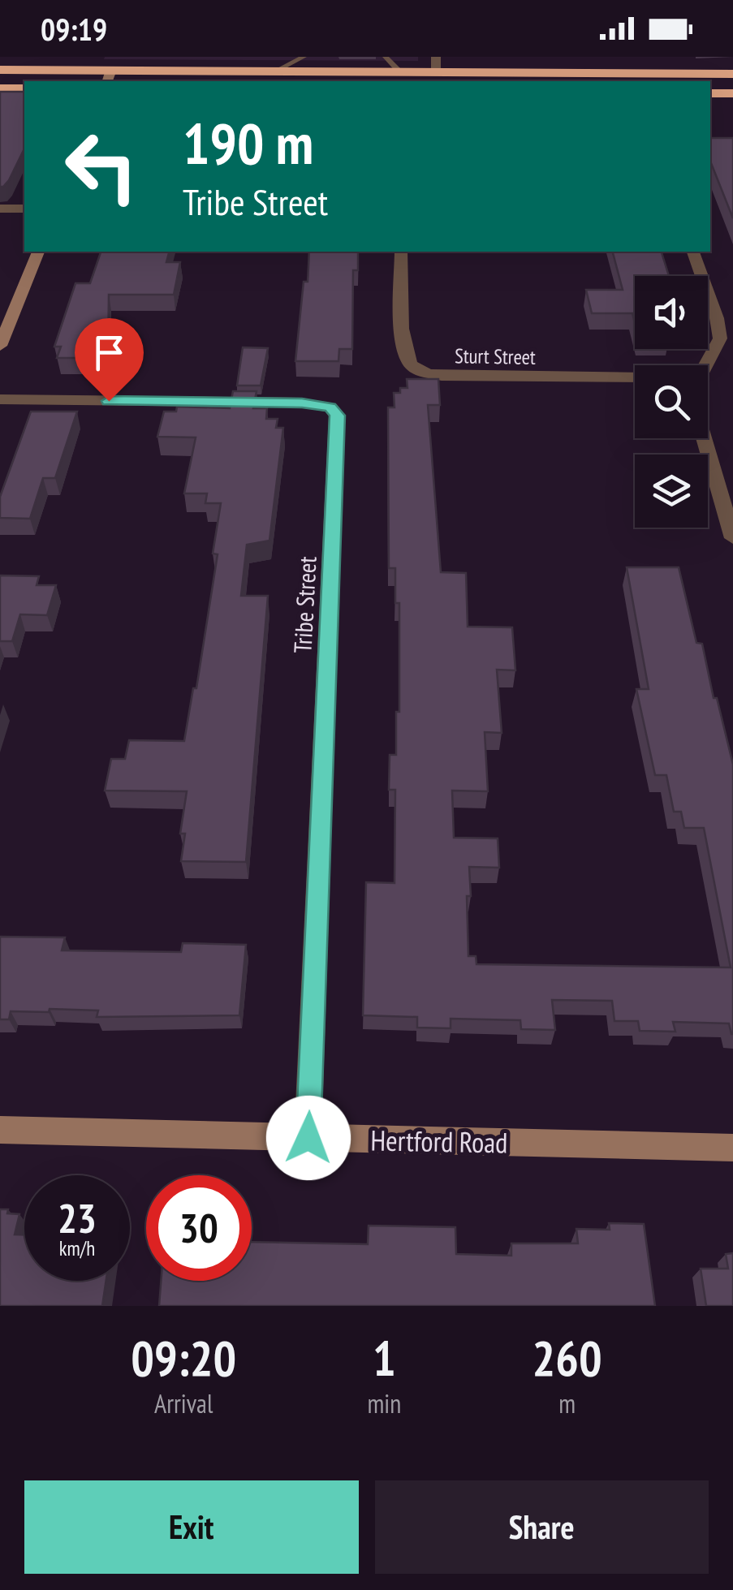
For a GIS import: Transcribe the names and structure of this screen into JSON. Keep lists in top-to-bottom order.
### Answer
{
  "streets": {
    "street": ["Sturt Street", "Tribe Street", "Hertford Road"]
  },
  "crossings": [
    ["Tribe Street", "Hertford Road"]
  ],
  "page": {
    "status": "09:19",
    "turn": ["190 m", "Tribe Street"],
    "speed": "23 km/h",
    "limit": "30",
    "eta": [
      "09:20",
      "Arrival",
      "1",
      "min",
      "260",
      "m"
    ],
    "buttons": ["Exit", "Share"]
  }
}
